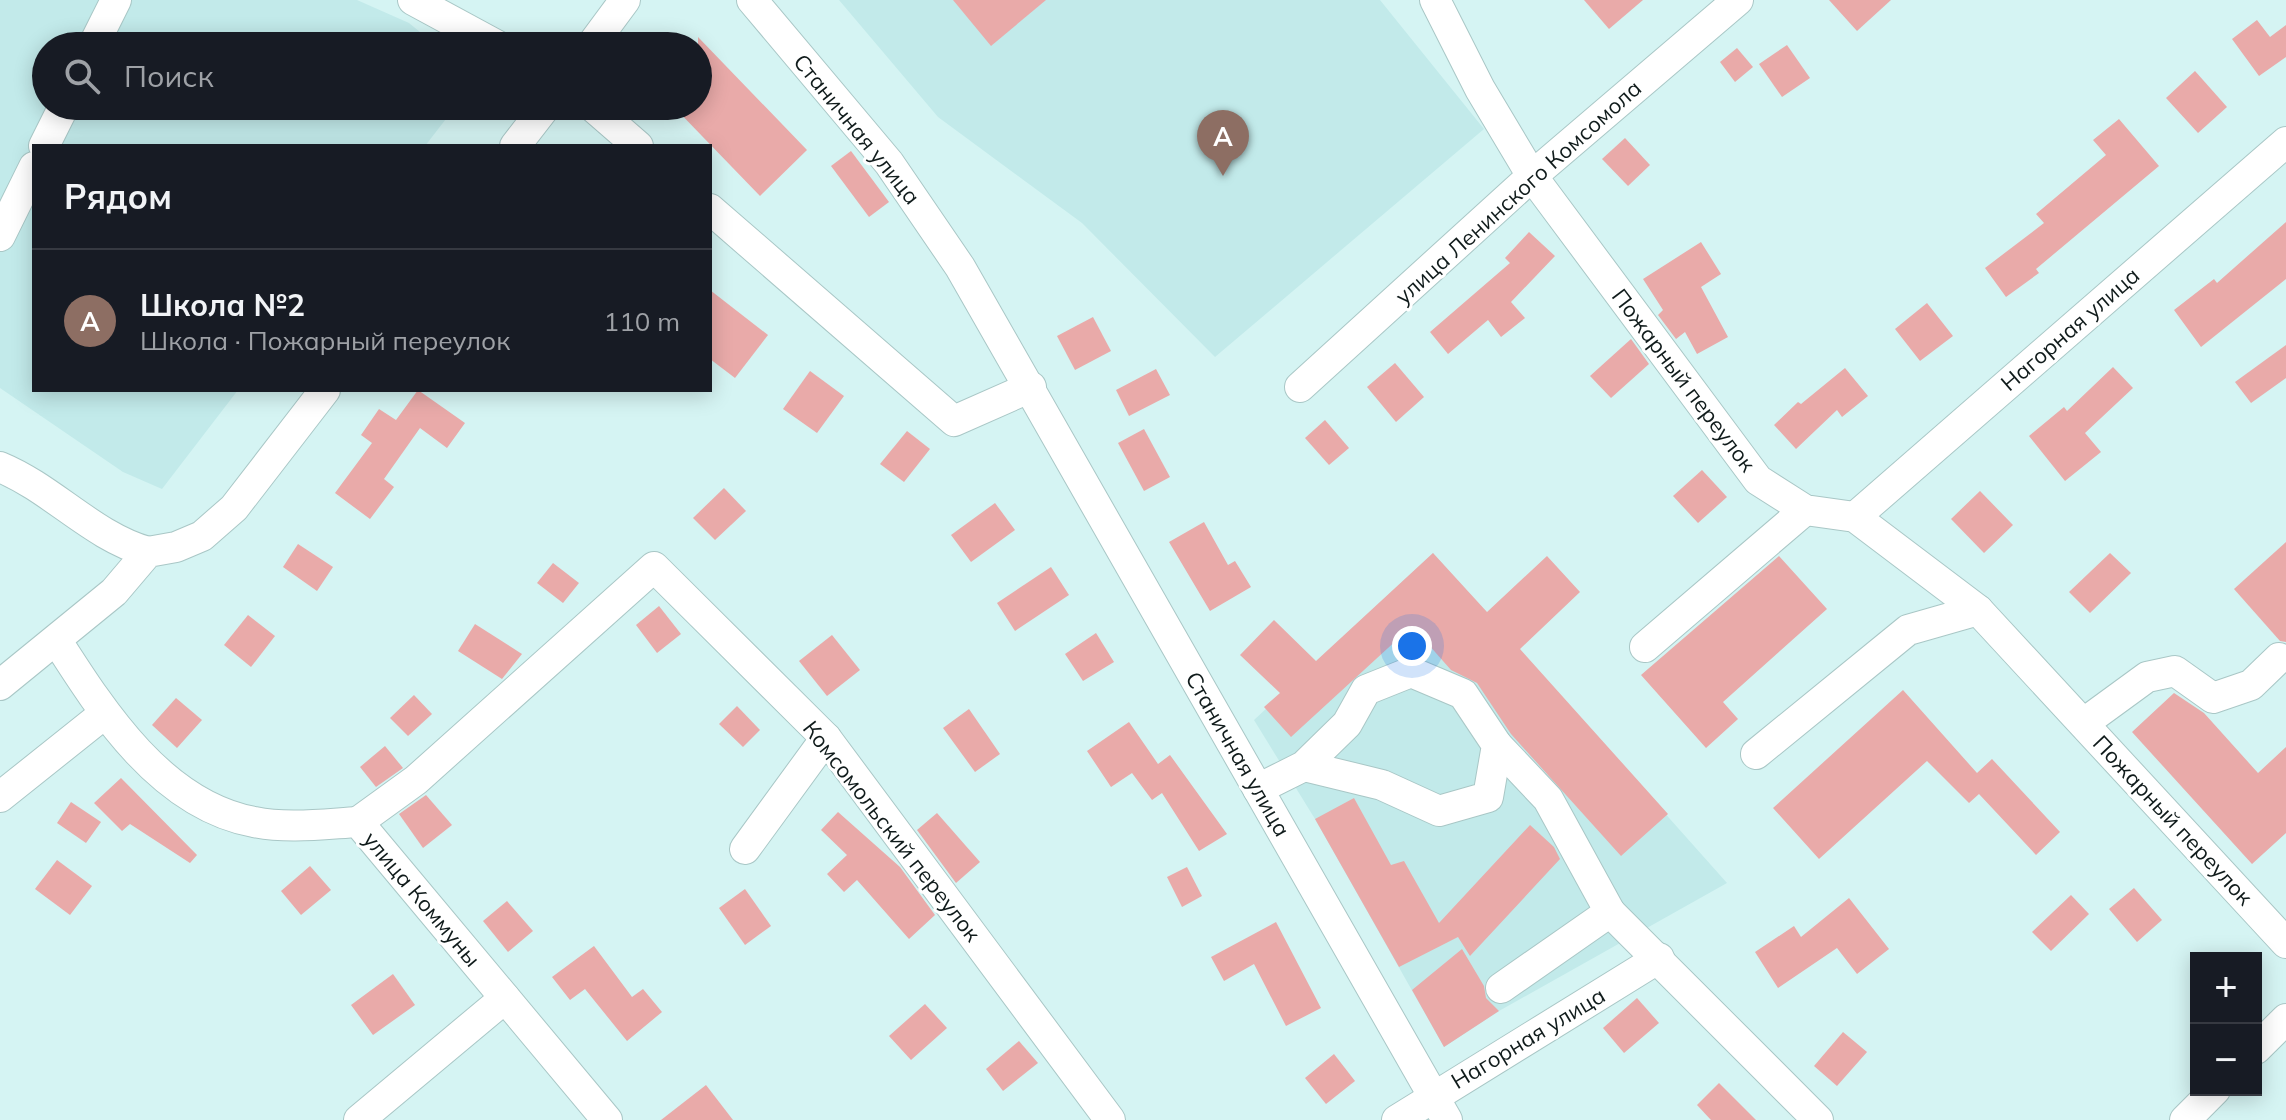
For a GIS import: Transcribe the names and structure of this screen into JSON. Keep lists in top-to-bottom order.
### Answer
{
  "streets": {
    "street": [
      "Станичная улица",
      "улица Ленинского Комсомола",
      "Нагорная улица",
      "Пожарный переулок",
      "Комсомольский переулок",
      "улица Коммуны"
    ]
  },
  "crossings": [
    ["Станичная улица", "Нагорная улица"],
    ["улица Ленинского Комсомола", "Пожарный переулок"],
    ["Нагорная улица", "Пожарный переулок"],
    ["Комсомольский переулок", "улица Коммуны"]
  ],
  "page": {
    "search": "Поиск",
    "pins": "A",
    "heading": "Рядом",
    "list": [
      {
        "mark": "A",
        "name": "Школа №2",
        "note": "Школа · Пожарный переулок",
        "value": "110 m"
      }
    ],
    "map_buttons": ["+", "−"]
  }
}
